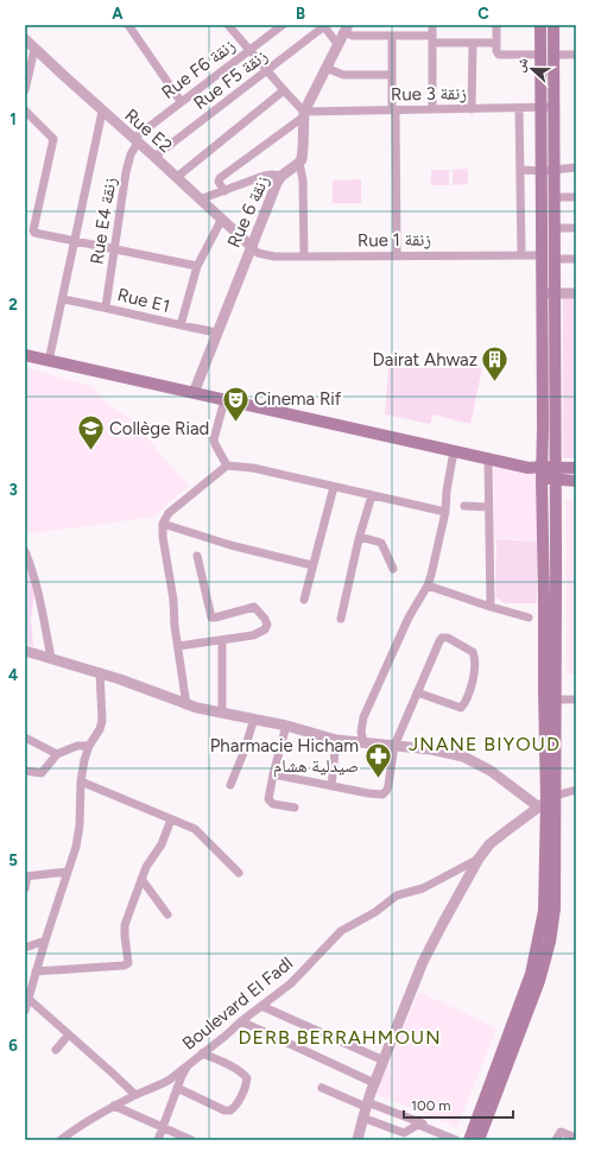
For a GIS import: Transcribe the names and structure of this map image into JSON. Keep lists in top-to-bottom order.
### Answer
{
  "streets": {
    "street": [
      "Rue F6 زنقة",
      "Rue F5 زنقة",
      "Rue 3 زنقة",
      "Rue E2",
      "Rue 6 زنقة",
      "Rue E4 زنقة",
      "Rue 1 زنقة",
      "Rue E1",
      "Boulevard El Fadl"
    ]
  },
  "crossings": [
    ["Rue F6 زنقة", "Rue E2"],
    ["Rue F6 زنقة", "Rue E4 زنقة"],
    ["Rue F5 زنقة", "Rue E2"],
    ["Rue E2", "Rue 6 زنقة"],
    ["Rue E2", "Rue E4 زنقة"],
    ["Rue E2", "Rue 1 زنقة"],
    ["Rue 6 زنقة", "Rue 1 زنقة"],
    ["Rue 6 زنقة", "Rue E1"],
    ["Rue E4 زنقة", "Rue E1"]
  ],
  "districts": ["JNANE BIYOUD", "DERB BERRAHMOUN"],
  "places": {
    "building": ["Dairat Ahwaz"],
    "theatre": ["Cinema Rif"],
    "school or university": ["Collège Riad"],
    "pharmacy": ["Pharmacie Hicham صيدلية هشام"]
  },
  "scale_bar": "100 m",
  "north": "left",
  "grid": {
    "columns": ["A", "B", "C"],
    "rows": [
      "1",
      "2",
      "3",
      "4",
      "5",
      "6"
    ]
  }
}
